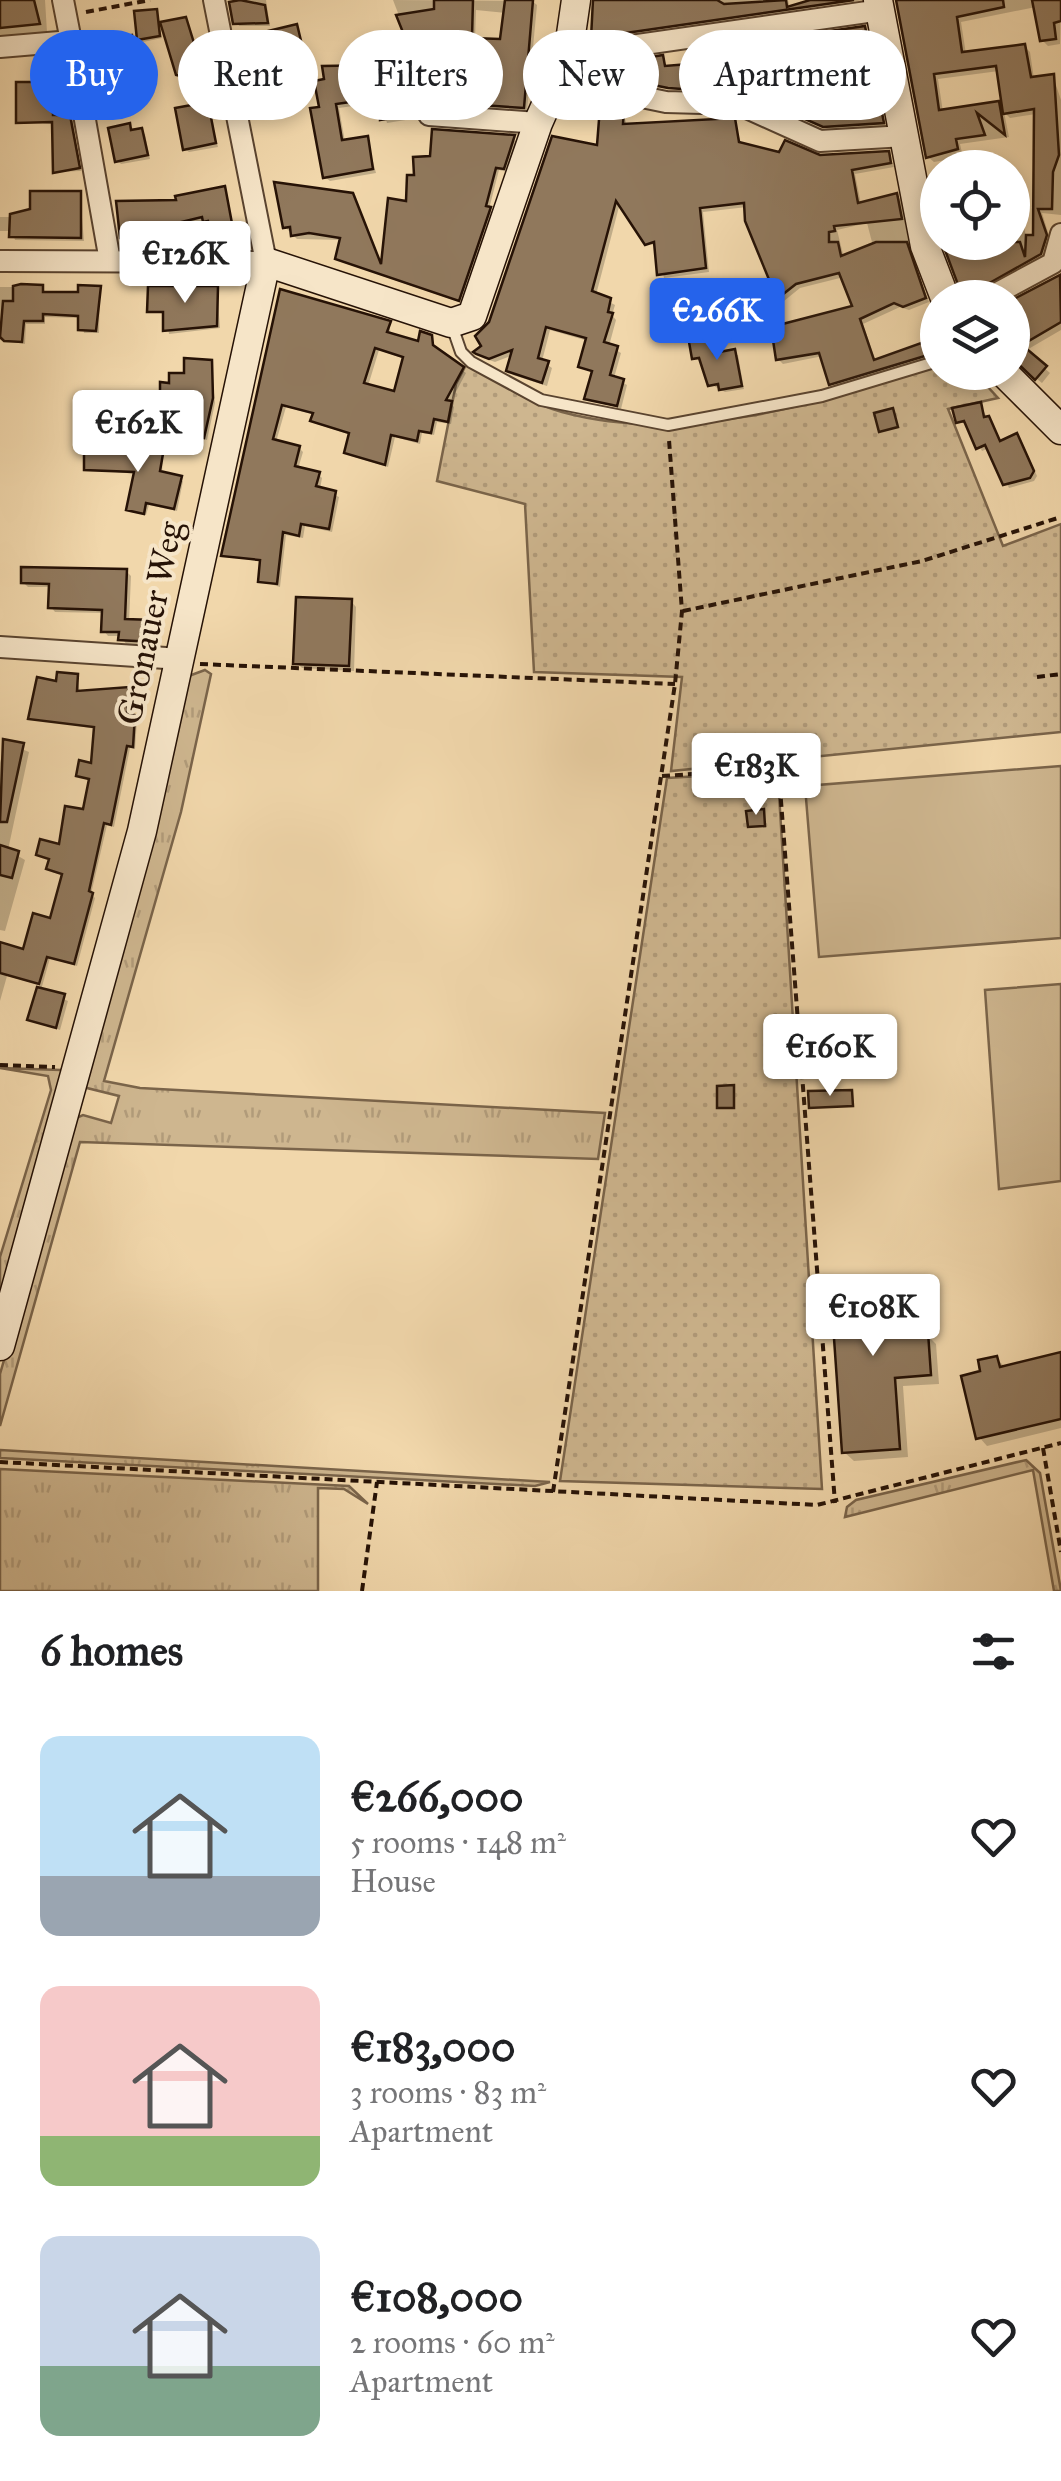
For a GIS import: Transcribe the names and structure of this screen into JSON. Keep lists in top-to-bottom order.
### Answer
{
  "streets": {
    "street": ["Gronauer Weg"]
  },
  "page": {
    "chip": [
      "Buy",
      "Rent",
      "Filters",
      "New",
      "Apartment"
    ],
    "price": [
      "€126K",
      "€266K",
      "€162K",
      "€183K",
      "€160K",
      "€108K"
    ],
    "heading": "6 homes",
    "list": [
      {
        "name": "€266,000",
        "note": "5 rooms · 148 m² · House"
      },
      {
        "name": "€183,000",
        "note": "3 rooms · 83 m² · Apartment"
      },
      {
        "name": "€108,000",
        "note": "2 rooms · 60 m² · Apartment"
      }
    ]
  }
}
